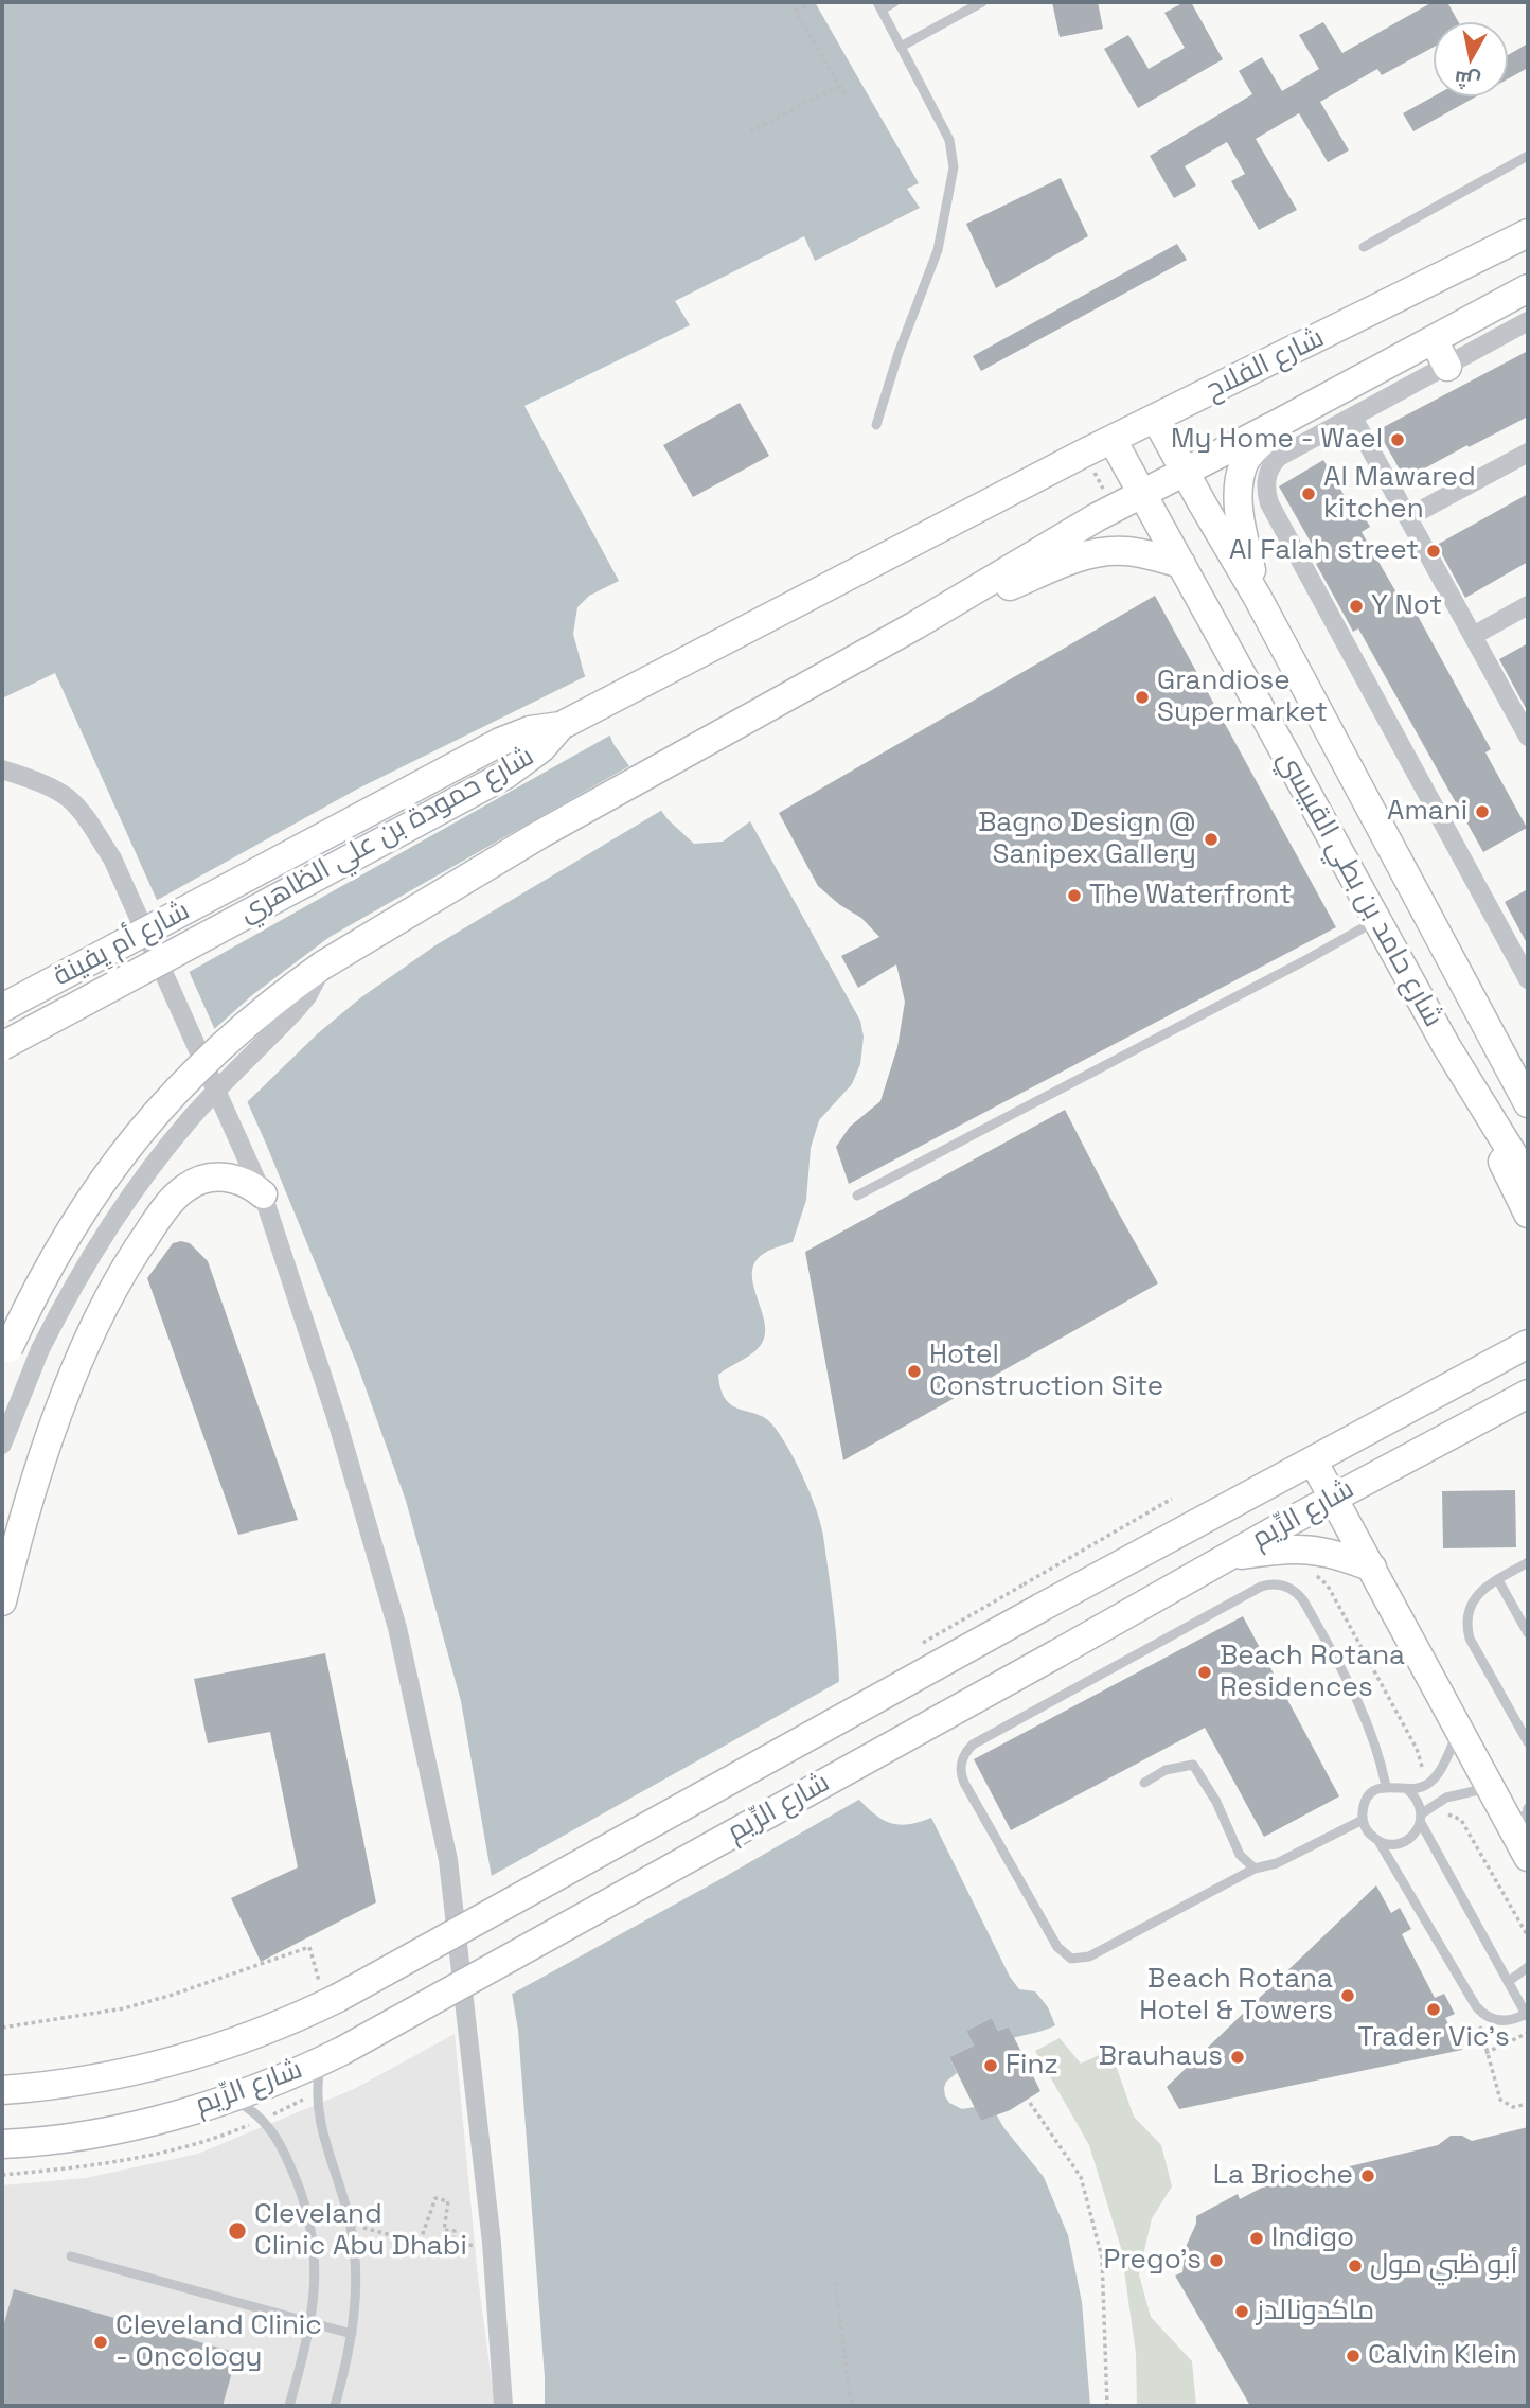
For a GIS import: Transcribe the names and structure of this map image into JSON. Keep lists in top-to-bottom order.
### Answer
{
  "streets": {
    "main road": [
      "شارع الفلاح",
      "شارع حمودة بن علي الظاهري",
      "شارع حامد بن بطي القبيسي",
      "شارع أم يِفينة",
      "شارع الرِّيم"
    ]
  },
  "crossings": [
    ["شارع الفلاح", "شارع حمودة بن علي الظاهري"],
    ["شارع الفلاح", "شارع حامد بن بطي القبيسي"],
    ["شارع حمودة بن علي الظاهري", "شارع أم يِفينة"]
  ],
  "places": [
    "My Home - Wael",
    "Al Mawared kitchen",
    "Al Falah street",
    "Y Not",
    "Grandiose Supermarket",
    "Amani",
    "Bagno Design @ Sanipex Gallery",
    "The Waterfront",
    "Hotel Construction Site",
    "Beach Rotana Residences",
    "Beach Rotana Hotel & Towers",
    "Trader Vic's",
    "Brauhaus",
    "Finz",
    "La Brioche",
    "Cleveland Clinic Abu Dhabi",
    "Indigo",
    "Prego's",
    "أبو ظبي مول",
    "ماكدونالدز",
    "Cleveland Clinic - Oncology",
    "Calvin Klein"
  ],
  "north": "bottom"
}
